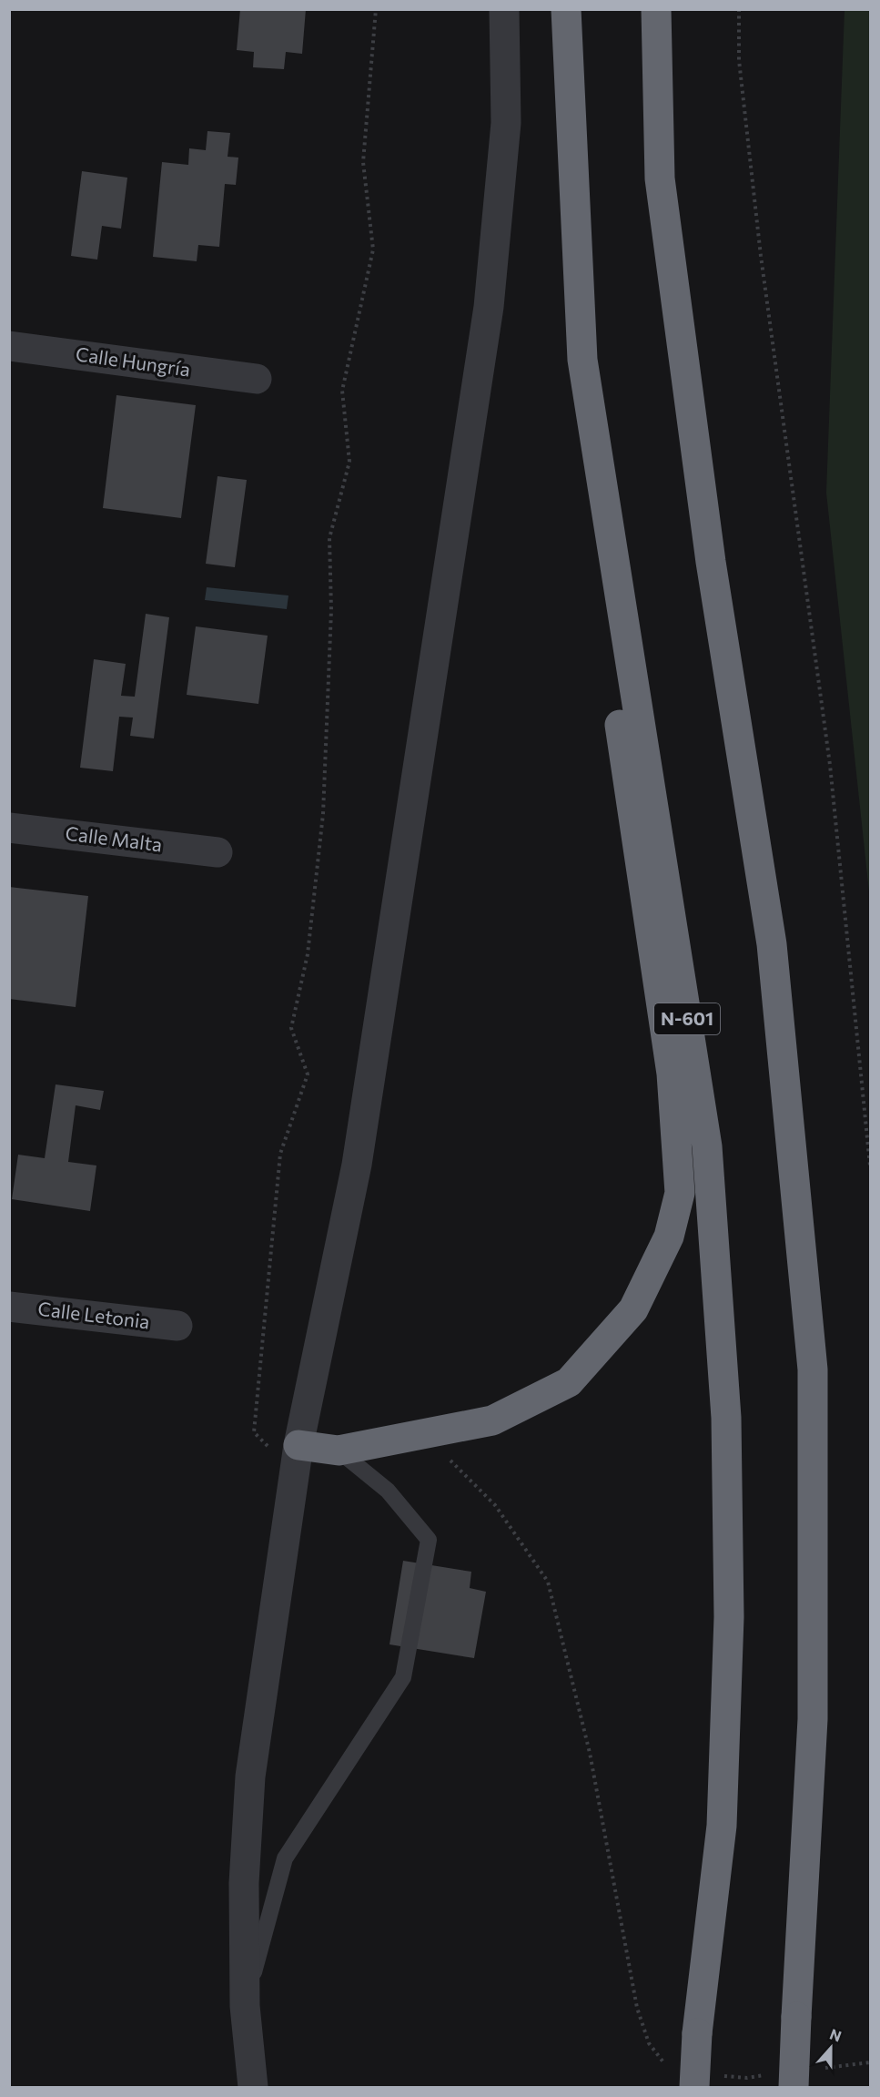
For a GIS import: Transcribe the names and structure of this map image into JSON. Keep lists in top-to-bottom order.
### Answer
{
  "streets": {
    "highway": ["N-601"],
    "street": ["Calle Hungría", "Calle Malta", "Calle Letonia"]
  },
  "north": "top"
}
